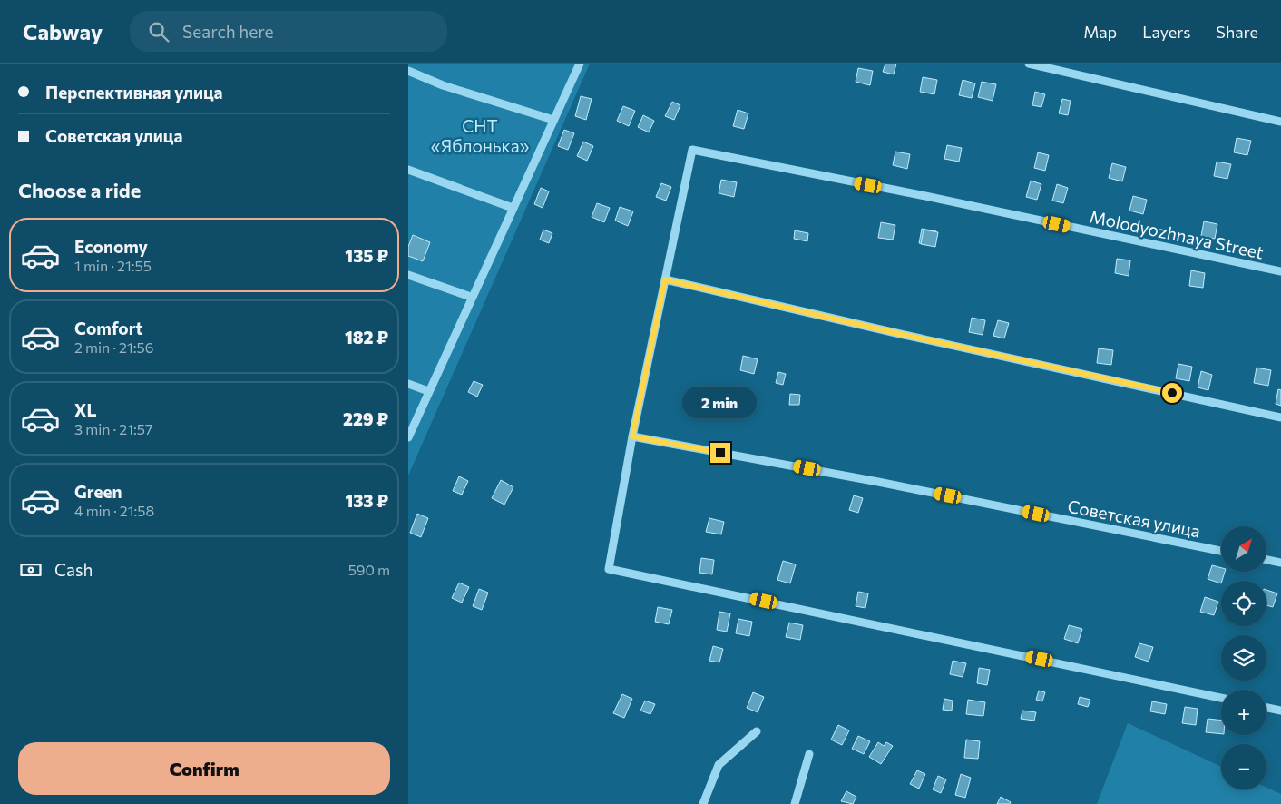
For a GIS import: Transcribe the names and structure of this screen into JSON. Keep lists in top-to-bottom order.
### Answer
{
  "streets": {
    "street": ["Molodyozhnaya Street", "Советская улица"]
  },
  "parks": ["СНТ «Яблонька»"],
  "north": "top right",
  "page": {
    "header": "Cabway",
    "search": "Search here",
    "nav": ["Map", "Layers", "Share"],
    "banner": ["Перспективная улица", "Советская улица"],
    "heading": "Choose a ride",
    "list": [
      {
        "name": "Economy",
        "note": "1 min · 21:55",
        "value": "135 ₽"
      },
      {
        "name": "Comfort",
        "note": "2 min · 21:56",
        "value": "182 ₽"
      },
      {
        "name": "XL",
        "note": "3 min · 21:57",
        "value": "229 ₽"
      },
      {
        "name": "Green",
        "note": "4 min · 21:58",
        "value": "133 ₽"
      }
    ],
    "bubble": "2 min",
    "map_buttons": ["+", "−"],
    "pay": ["Cash", "590 m"],
    "buttons": "Confirm"
  }
}
